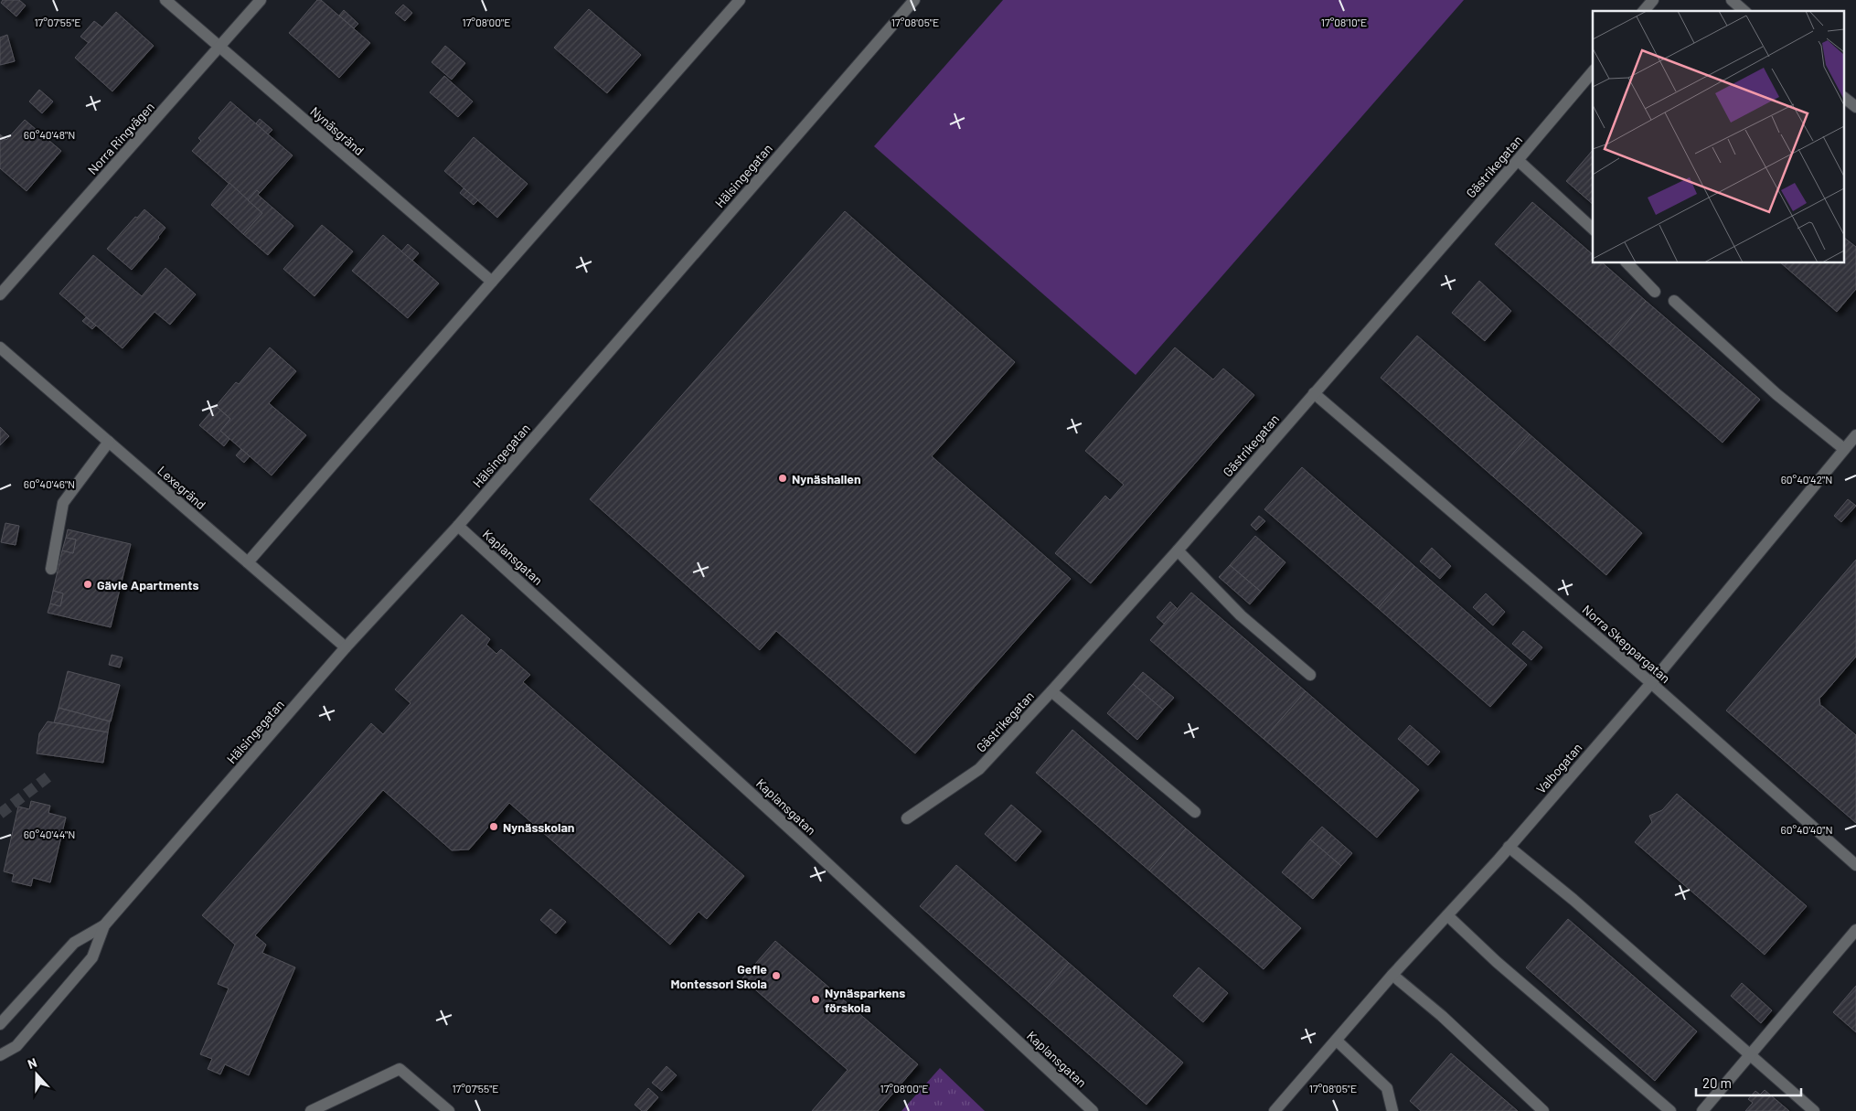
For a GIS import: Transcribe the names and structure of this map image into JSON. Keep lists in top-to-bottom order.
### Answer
{
  "streets": {
    "street": [
      "Nynäsgränd",
      "Norra Ringvägen",
      "Gästrikegatan",
      "Hälsingegatan",
      "Lexegränd",
      "Kaplansgatan",
      "Norra Skeppargatan",
      "Valbogatan"
    ]
  },
  "crossings": [
    ["Nynäsgränd", "Norra Ringvägen"],
    ["Gästrikegatan", "Norra Skeppargatan"],
    ["Hälsingegatan", "Lexegränd"],
    ["Hälsingegatan", "Kaplansgatan"],
    ["Norra Skeppargatan", "Valbogatan"]
  ],
  "places": [
    "Nynäshallen",
    "Gävle Apartments",
    "Nynässkolan",
    "Gefle Montessori Skola",
    "Nynäsparkens förskola"
  ],
  "scale_bar": "20 m",
  "north": "top",
  "coordinates": [
    "17°07'55\"E",
    "17°08'00\"E",
    "17°08'05\"E",
    "17°08'10\"E",
    "60°40'48\"N",
    "60°40'42\"N",
    "60°40'46\"N",
    "60°40'40\"N",
    "60°40'44\"N"
  ]
}
